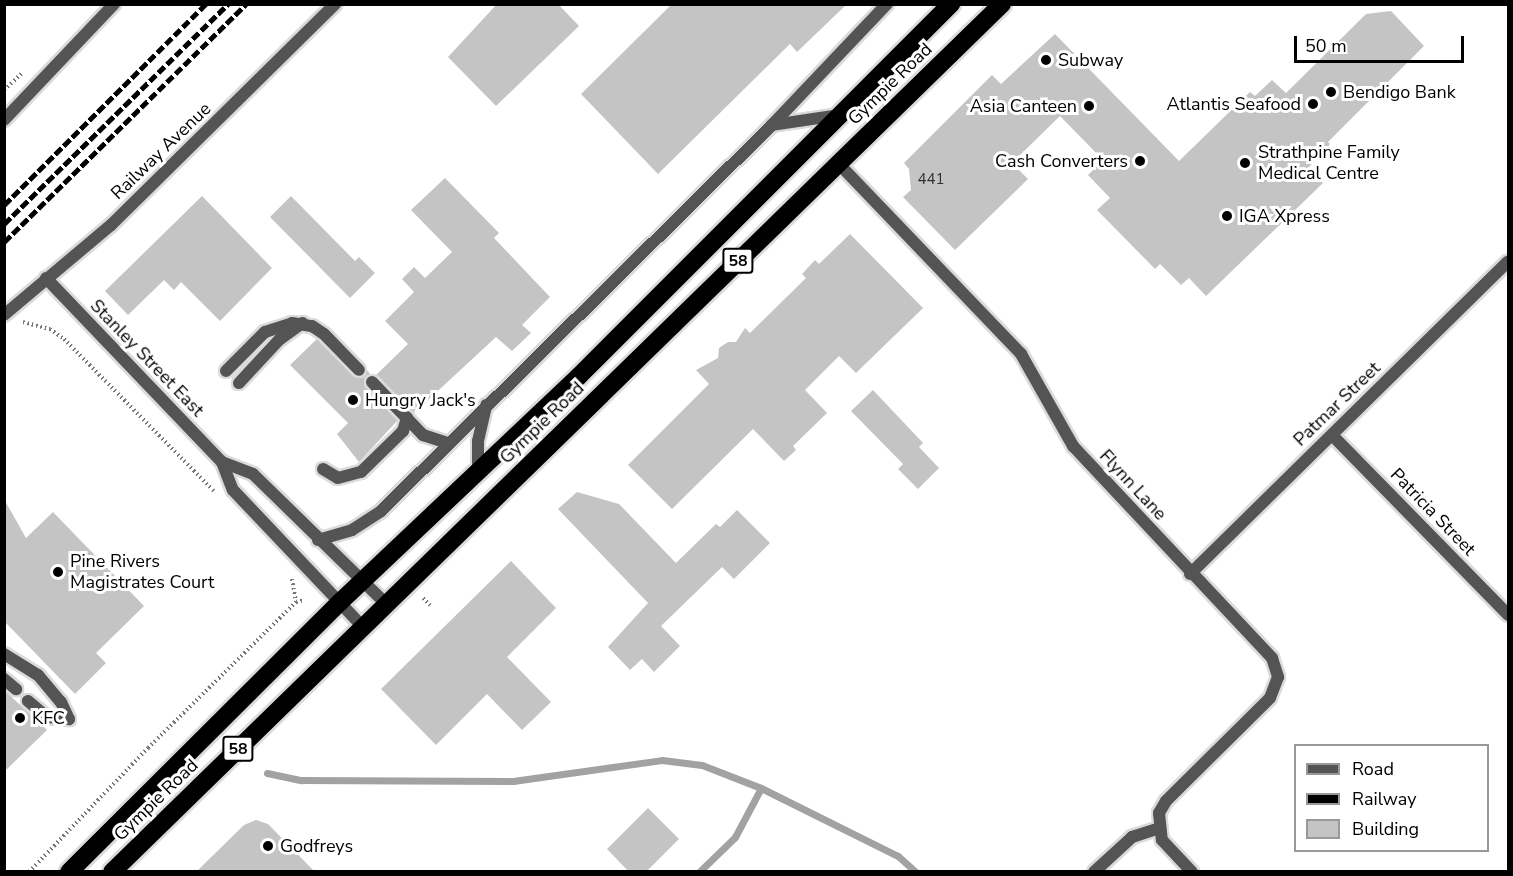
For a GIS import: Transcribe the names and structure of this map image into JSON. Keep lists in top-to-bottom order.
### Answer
{
  "streets": {
    "highway": ["Gympie Road", "58"],
    "street": [
      "Railway Avenue",
      "Stanley Street East",
      "Patmar Street",
      "Flynn Lane",
      "Patricia Street"
    ]
  },
  "crossings": [
    ["Gympie Road", "Stanley Street East"],
    ["Gympie Road", "Flynn Lane"],
    ["Railway Avenue", "Stanley Street East"],
    ["Patmar Street", "Flynn Lane"],
    ["Patmar Street", "Patricia Street"]
  ],
  "places": [
    "Subway",
    "Bendigo Bank",
    "Atlantis Seafood",
    "Asia Canteen",
    "Cash Converters",
    "Strathpine Family Medical Centre",
    "IGA Xpress",
    "Hungry Jack's",
    "Pine Rivers Magistrates Court",
    "KFC",
    "Godfreys"
  ],
  "house_numbers": ["441"],
  "legend": ["Road", "Railway", "Building"],
  "scale_bar": "50 m"
}
